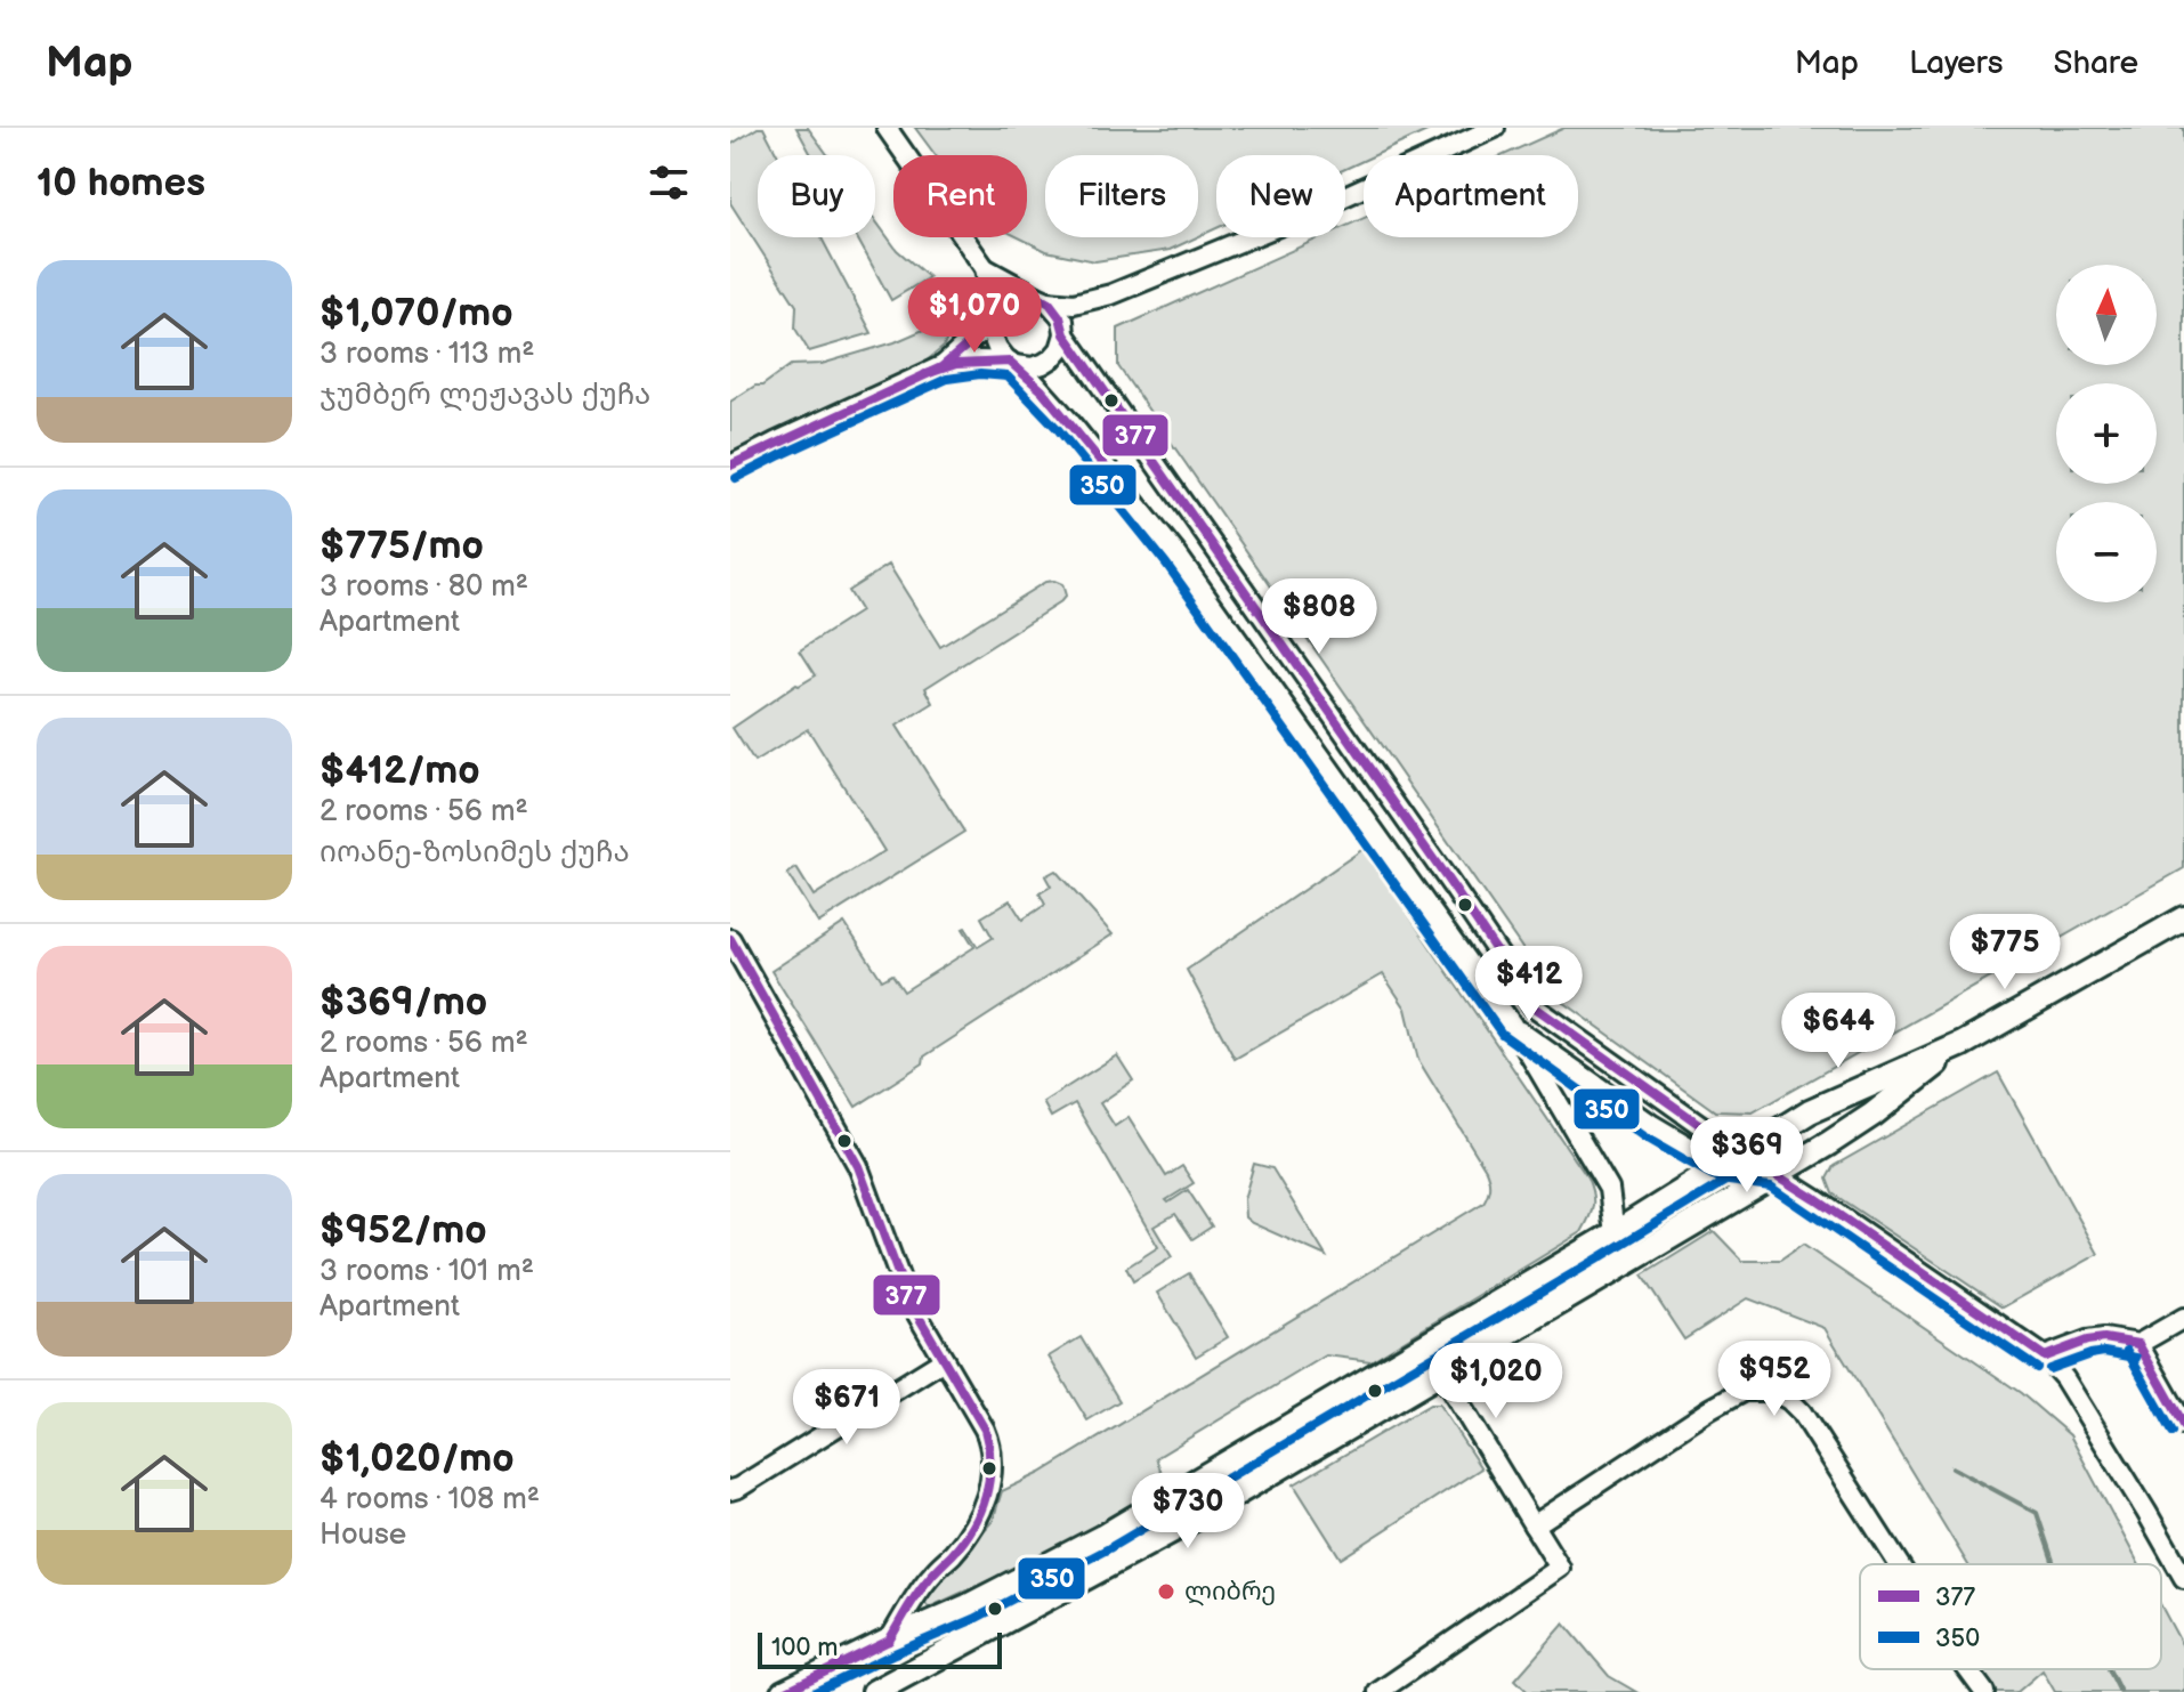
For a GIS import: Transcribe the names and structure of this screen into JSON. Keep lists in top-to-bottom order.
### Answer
{
  "places": ["ლიბრე"],
  "lines": ["transit line 377", "transit line 350"],
  "legend": ["377", "350"],
  "scale_bar": "100 m",
  "north": "top",
  "page": {
    "header": "Map",
    "nav": ["Map", "Layers", "Share"],
    "heading": "10 homes",
    "chip": [
      "Buy",
      "Rent",
      "Filters",
      "New",
      "Apartment"
    ],
    "list": [
      {
        "name": "$1,070/mo",
        "note": "3 rooms · 113 m² · ჯუმბერ ლეჟავას ქუჩა"
      },
      {
        "name": "$775/mo",
        "note": "3 rooms · 80 m² · Apartment"
      },
      {
        "name": "$412/mo",
        "note": "2 rooms · 56 m² · იოანე-ზოსიმეს ქუჩა"
      },
      {
        "name": "$369/mo",
        "note": "2 rooms · 56 m² · Apartment"
      },
      {
        "name": "$952/mo",
        "note": "3 rooms · 101 m² · Apartment"
      },
      {
        "name": "$1,020/mo",
        "note": "4 rooms · 108 m² · House"
      }
    ],
    "map_buttons": ["+", "−"],
    "price": [
      "$1,070",
      "$808",
      "$775",
      "$412",
      "$644",
      "$369",
      "$952",
      "$1,020",
      "$671",
      "$730"
    ],
    "scale": "100 m"
  }
}
